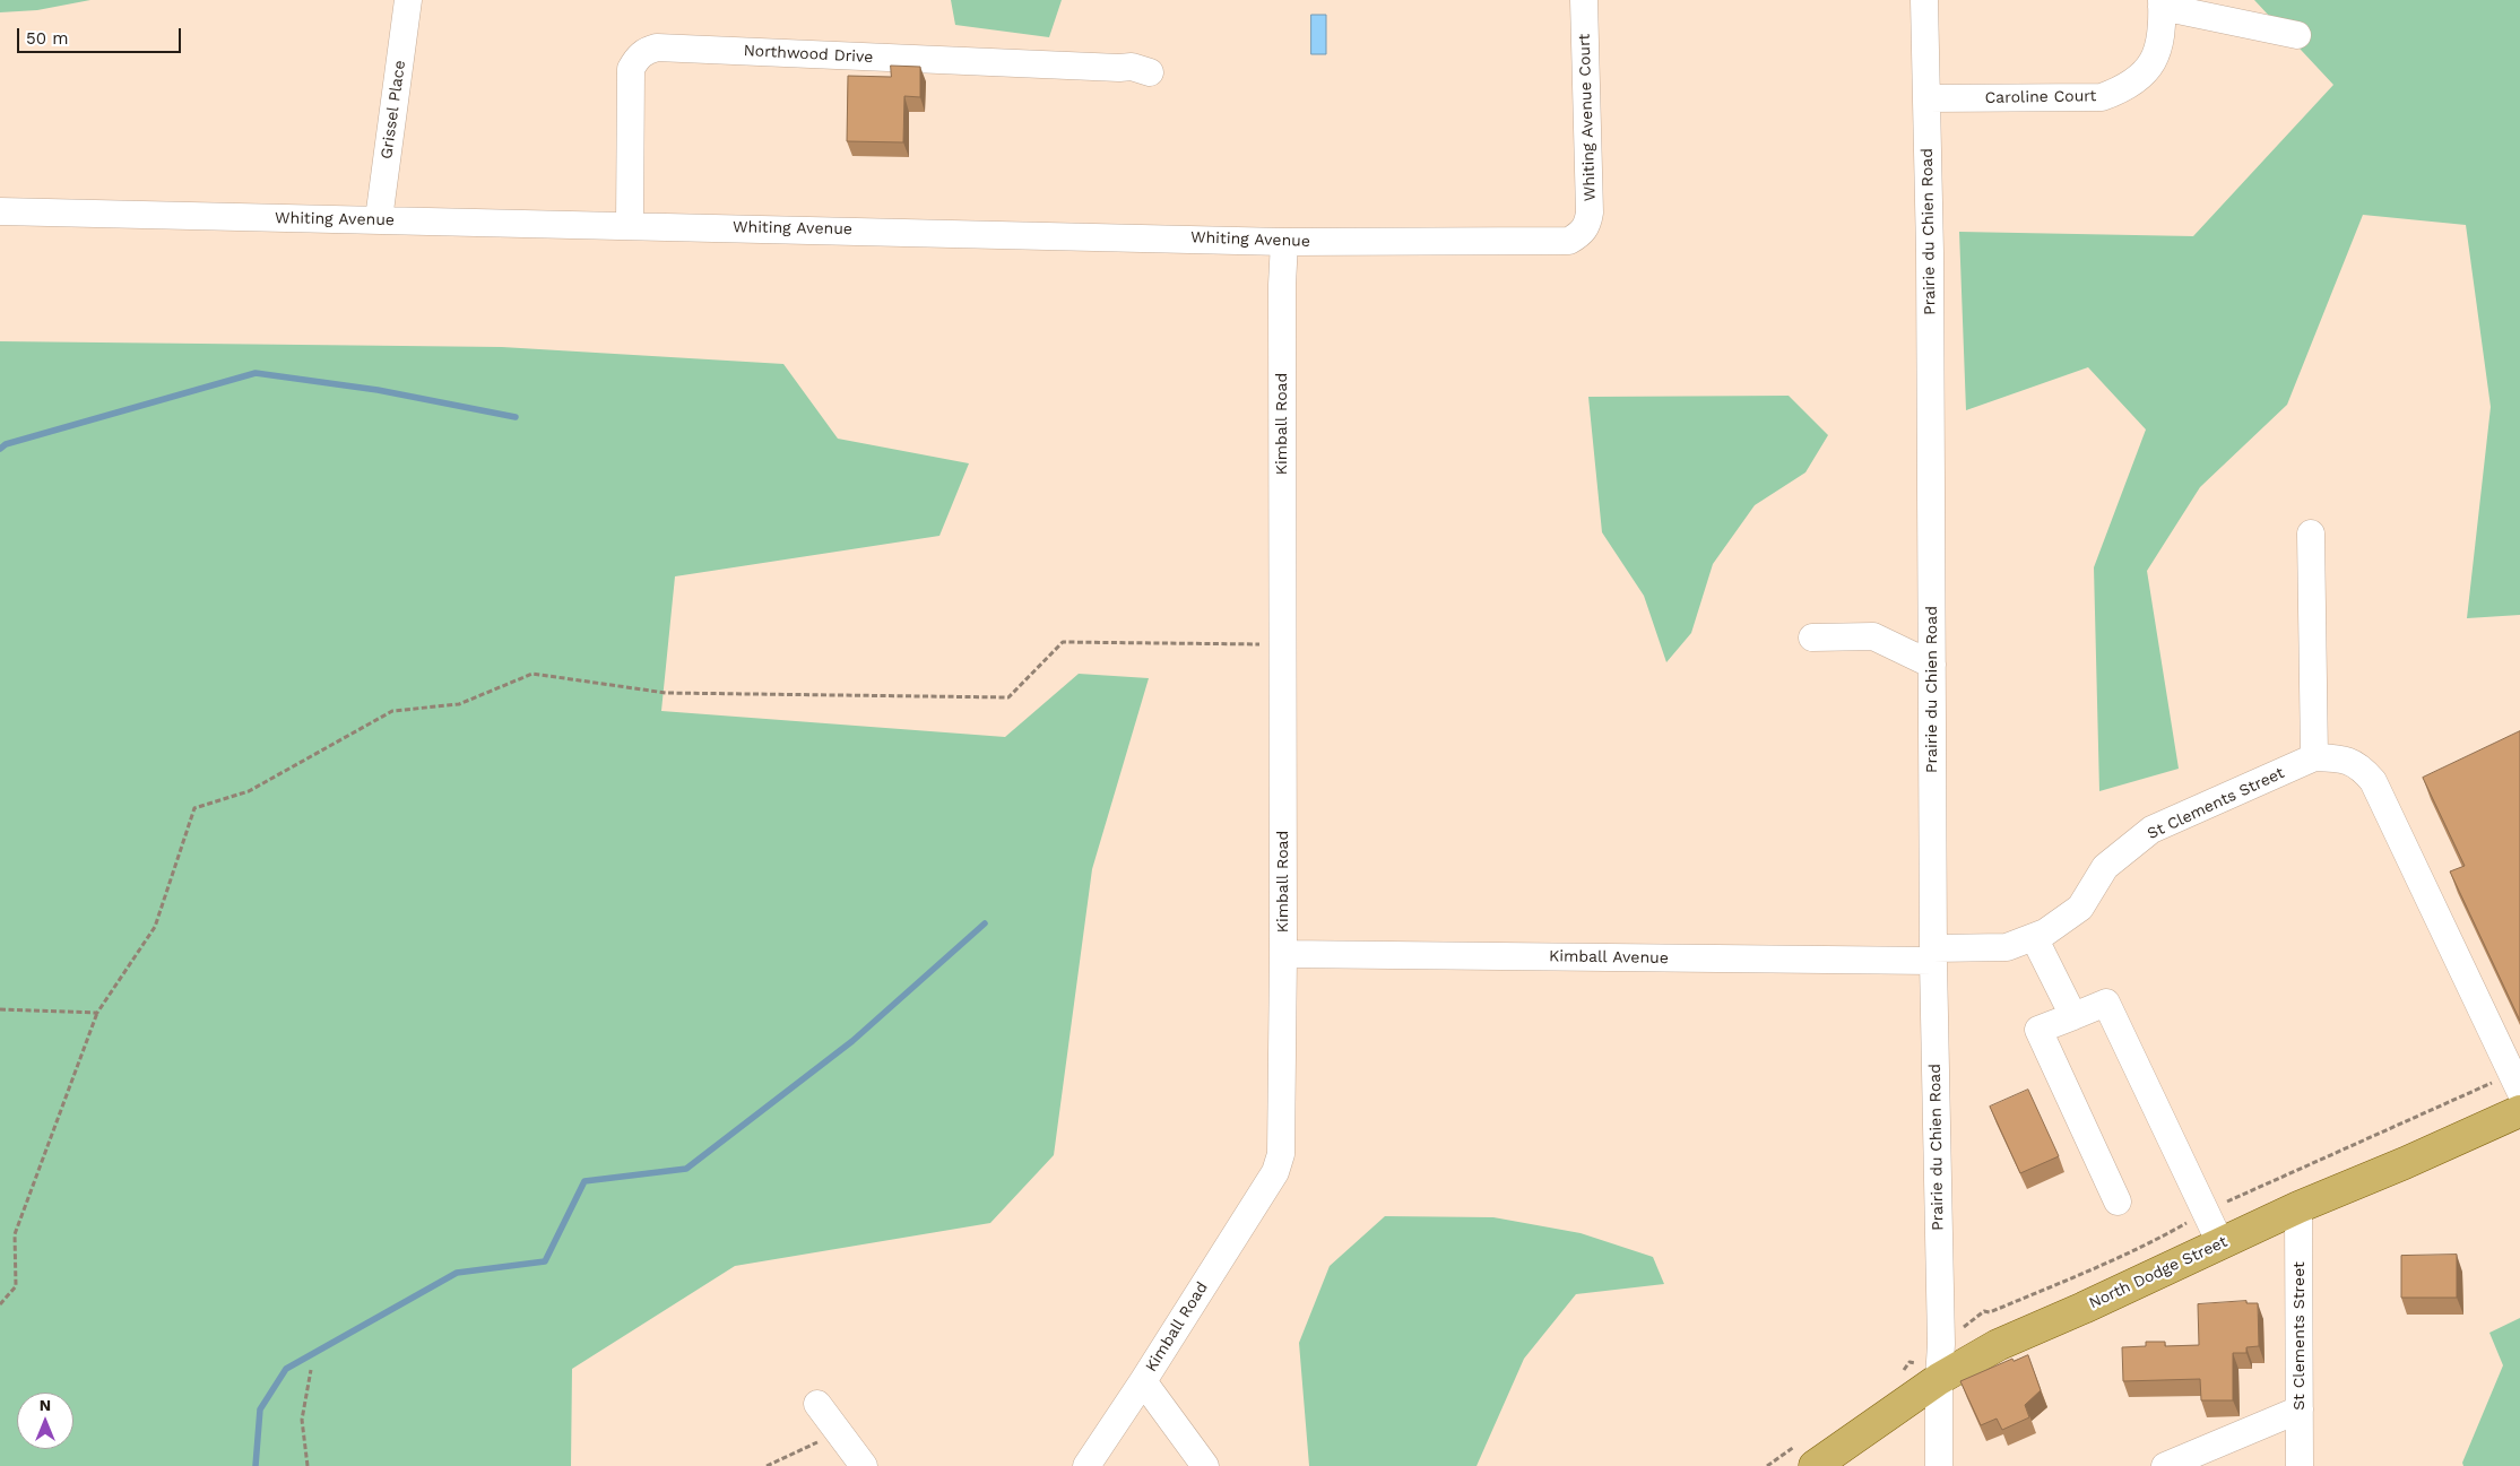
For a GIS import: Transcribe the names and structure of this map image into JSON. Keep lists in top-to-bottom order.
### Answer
{
  "streets": {
    "main road": ["North Dodge Street"],
    "street": [
      "Northwood Drive",
      "Caroline Court",
      "Grissel Place",
      "Whiting Avenue Court",
      "Whiting Avenue",
      "Prairie du Chien Road",
      "Kimball Road",
      "St Clements Street",
      "Kimball Avenue"
    ]
  },
  "crossings": [
    ["Northwood Drive", "Whiting Avenue"],
    ["Caroline Court", "Prairie du Chien Road"],
    ["Grissel Place", "Whiting Avenue"],
    ["Whiting Avenue Court", "Whiting Avenue"],
    ["Whiting Avenue", "Kimball Road"],
    ["Prairie du Chien Road", "St Clements Street"],
    ["Prairie du Chien Road", "Kimball Avenue"],
    ["Prairie du Chien Road", "North Dodge Street"],
    ["Kimball Road", "Kimball Avenue"],
    ["St Clements Street", "Kimball Avenue"],
    ["St Clements Street", "North Dodge Street"]
  ],
  "scale_bar": "50 m",
  "north": "top"
}
